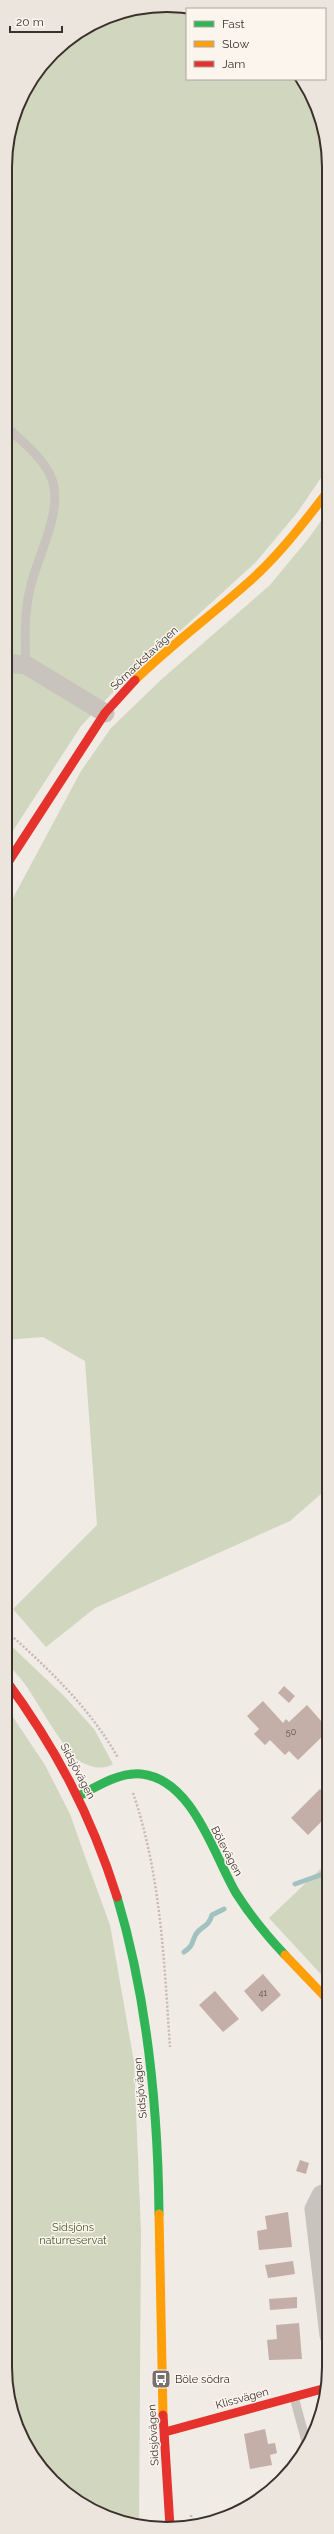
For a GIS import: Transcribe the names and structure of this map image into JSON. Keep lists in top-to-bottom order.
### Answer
{
  "streets": {
    "street": [
      "Sörnackstavägen",
      "Sidsjövägen",
      "Bölevägen",
      "Klissvägen"
    ]
  },
  "crossings": [
    ["Sidsjövägen", "Bölevägen"],
    ["Sidsjövägen", "Klissvägen"]
  ],
  "parks": ["Sidsjöns naturreservat"],
  "places": {
    "bus stop": ["Böle södra"]
  },
  "house_numbers": ["50", "41"],
  "legend": ["Fast", "Slow", "Jam"],
  "scale_bar": "20 m"
}
